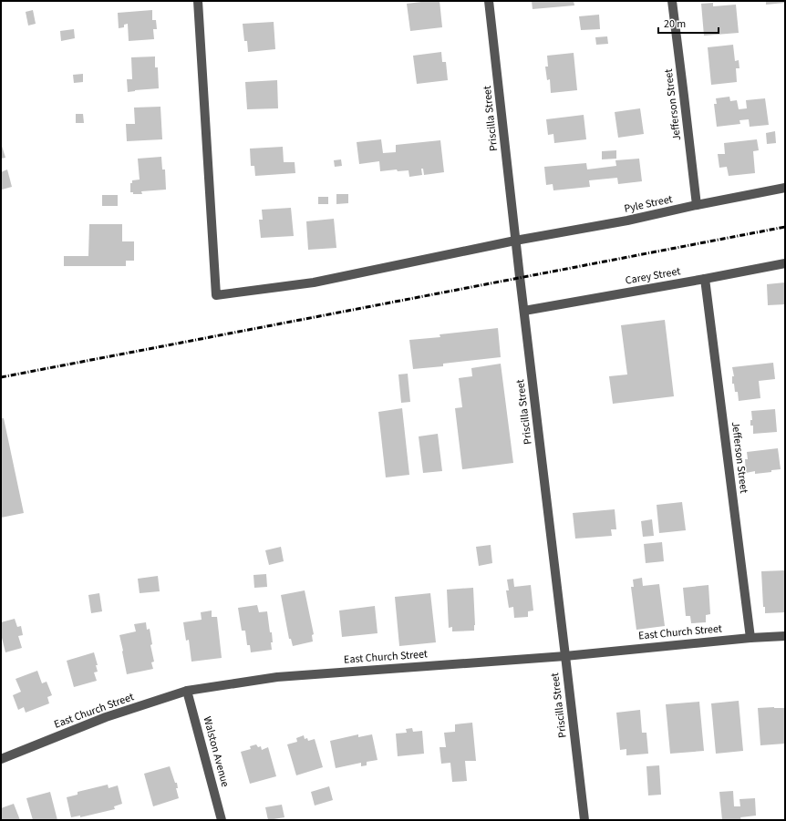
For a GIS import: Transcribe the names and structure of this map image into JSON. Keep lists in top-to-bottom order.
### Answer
{
  "streets": {
    "street": [
      "Jefferson Street",
      "Priscilla Street",
      "Pyle Street",
      "Carey Street",
      "East Church Street",
      "Walston Avenue"
    ]
  },
  "crossings": [
    ["Jefferson Street", "Pyle Street"],
    ["Jefferson Street", "Carey Street"],
    ["Jefferson Street", "East Church Street"],
    ["Priscilla Street", "Pyle Street"],
    ["Priscilla Street", "Carey Street"],
    ["Priscilla Street", "East Church Street"],
    ["East Church Street", "Walston Avenue"]
  ],
  "scale_bar": "20 m"
}
